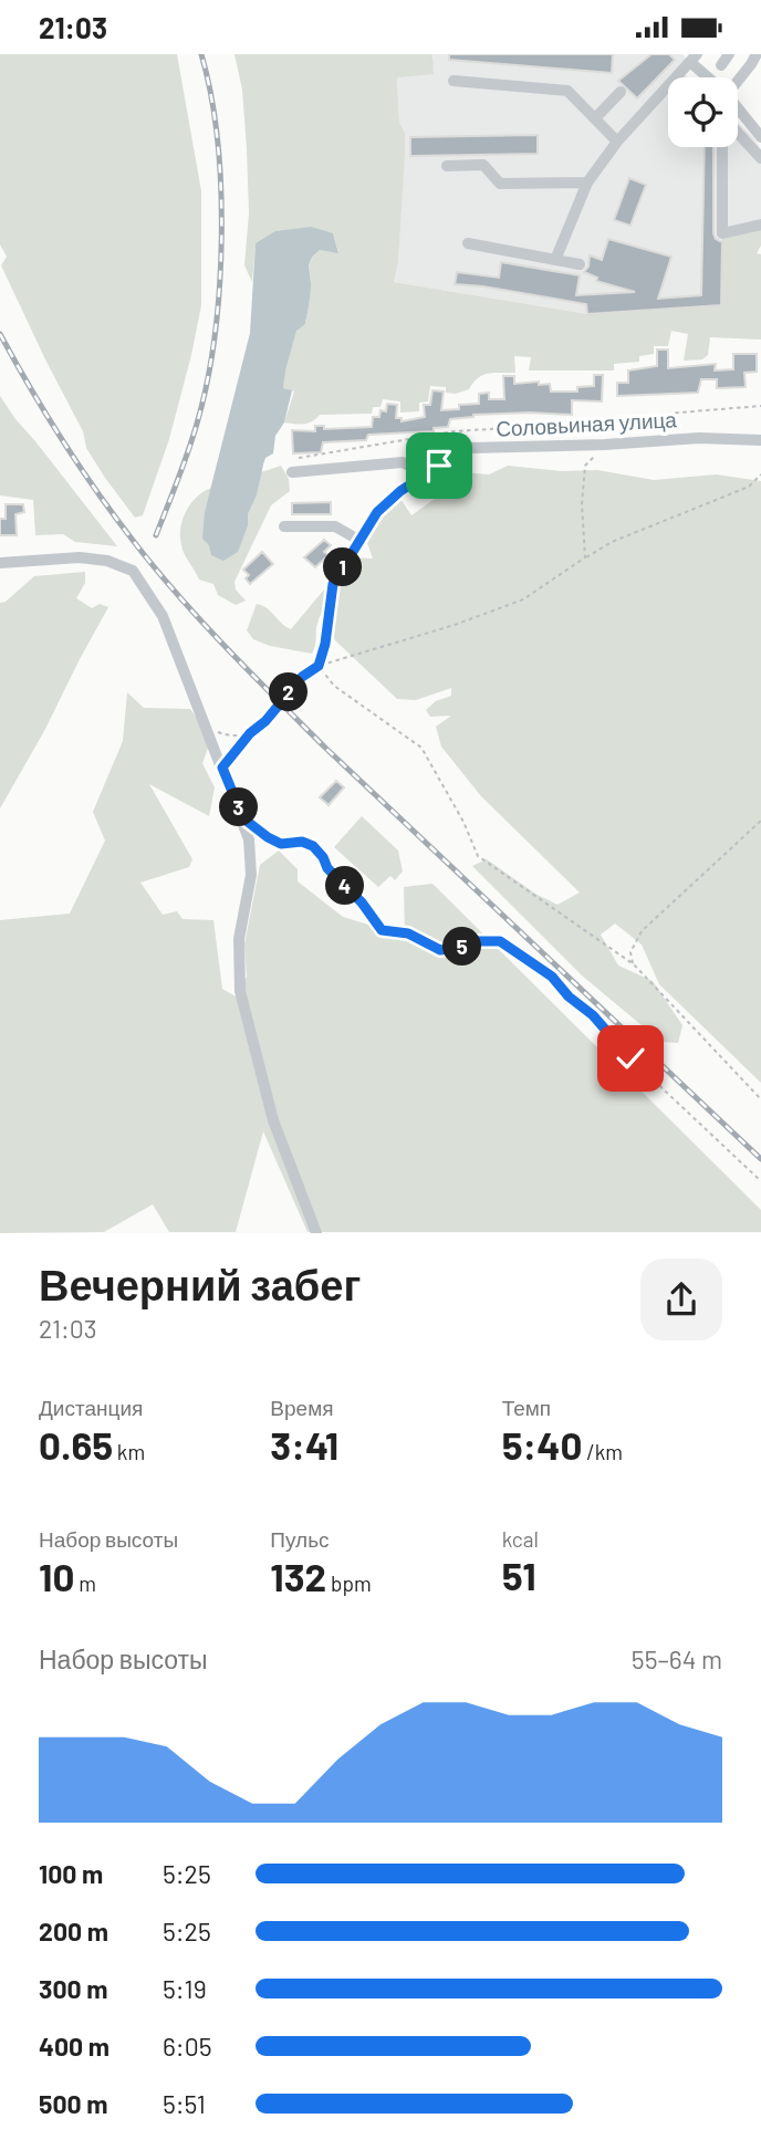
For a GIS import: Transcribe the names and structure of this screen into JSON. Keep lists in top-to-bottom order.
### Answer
{
  "streets": {
    "street": ["Соловьиная улица"]
  },
  "page": {
    "status": "21:03",
    "pins": [
      "1",
      "2",
      "3",
      "4",
      "5"
    ],
    "heading": ["Вечерний забег", "21:03"],
    "stats": [
      ["Дистанция", "0.65 km"],
      ["Время", "3:41"],
      ["Темп", "5:40 /km"],
      ["Набор высоты", "10 m"],
      ["Пульс", "132 bpm"],
      ["kcal", "51"]
    ],
    "chart": ["Набор высоты", "55–64 m"],
    "list": [
      {
        "name": "100 m",
        "note": "5:25"
      },
      {
        "name": "200 m",
        "note": "5:25"
      },
      {
        "name": "300 m",
        "note": "5:19"
      },
      {
        "name": "400 m",
        "note": "6:05"
      },
      {
        "name": "500 m",
        "note": "5:51"
      }
    ]
  }
}
